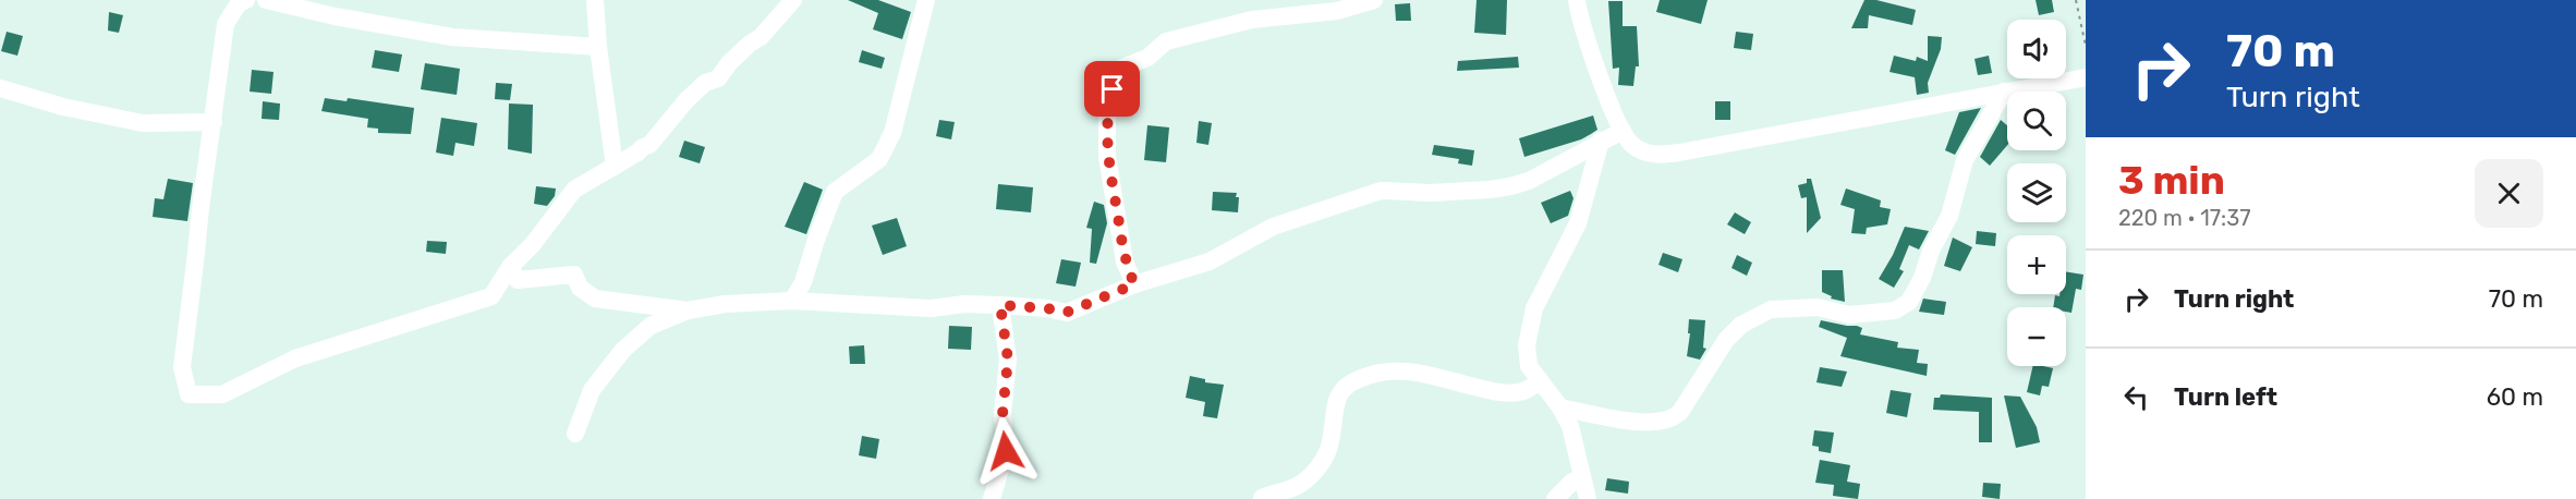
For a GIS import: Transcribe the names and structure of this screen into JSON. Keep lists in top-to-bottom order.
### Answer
{
  "page": {
    "turn": ["70 m", "Turn right"],
    "map_buttons": ["+", "−"],
    "heading": ["3 min", "220 m · 17:37"],
    "list": [
      {
        "name": "Turn right",
        "value": "70 m"
      },
      {
        "name": "Turn left",
        "value": "60 m"
      }
    ]
  }
}
